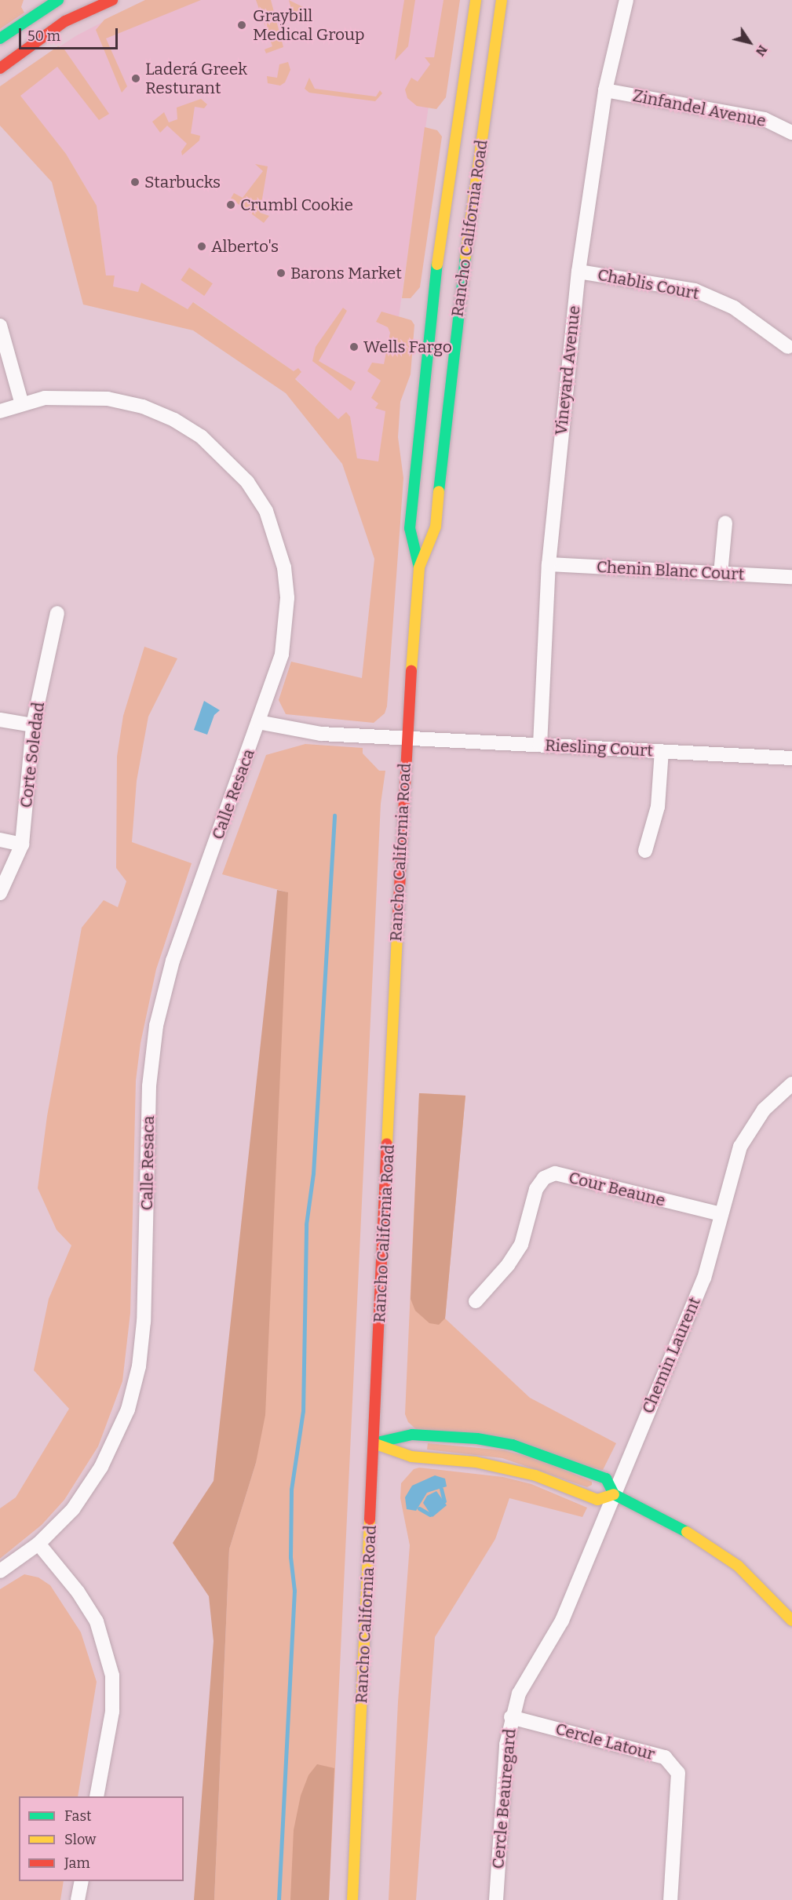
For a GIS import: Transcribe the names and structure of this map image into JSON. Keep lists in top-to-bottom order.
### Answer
{
  "streets": {
    "main road": ["Rancho California Road"],
    "street": [
      "Zinfandel Avenue",
      "Chablis Court",
      "Vineyard Avenue",
      "Chenin Blanc Court",
      "Riesling Court",
      "Corte Soledad",
      "Calle Resaca",
      "Cour Beaune",
      "Chemin Laurent",
      "Cercle Latour",
      "Cercle Beauregard"
    ]
  },
  "crossings": [
    ["Zinfandel Avenue", "Vineyard Avenue"],
    ["Rancho California Road", "Riesling Court"],
    ["Chablis Court", "Vineyard Avenue"],
    ["Vineyard Avenue", "Chenin Blanc Court"],
    ["Vineyard Avenue", "Riesling Court"],
    ["Riesling Court", "Calle Resaca"],
    ["Cour Beaune", "Chemin Laurent"],
    ["Chemin Laurent", "Cercle Beauregard"],
    ["Cercle Latour", "Cercle Beauregard"]
  ],
  "places": [
    "Graybill Medical Group",
    "Laderá Greek Resturant",
    "Starbucks",
    "Crumbl Cookie",
    "Alberto's",
    "Barons Market",
    "Wells Fargo"
  ],
  "legend": ["Fast", "Slow", "Jam"],
  "scale_bar": "50 m",
  "north": "bottom right"
}
